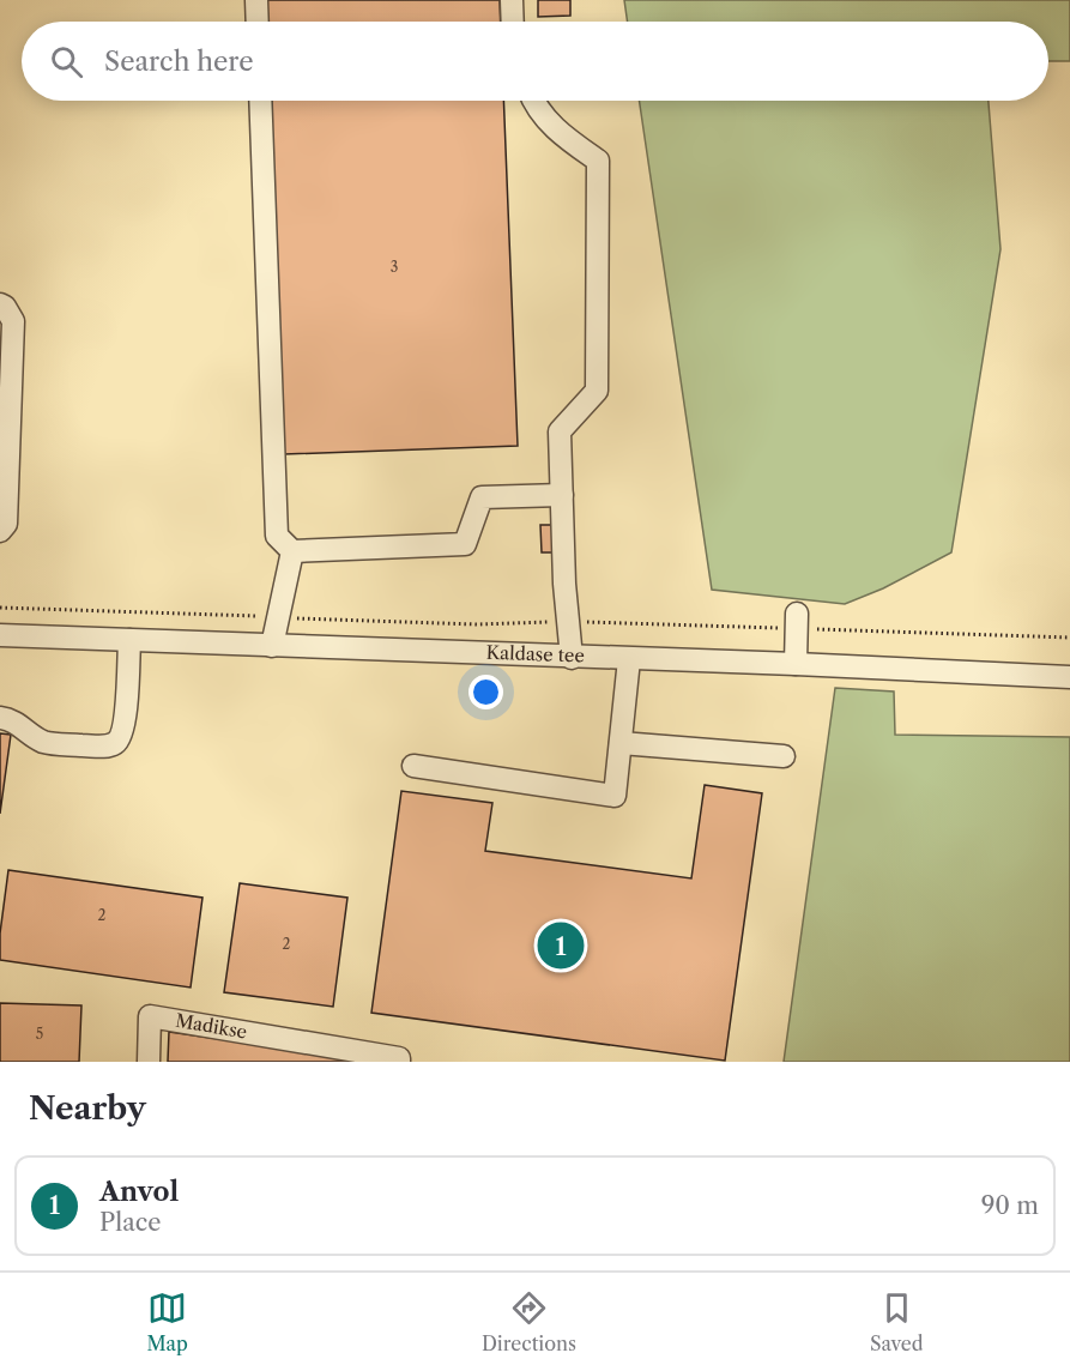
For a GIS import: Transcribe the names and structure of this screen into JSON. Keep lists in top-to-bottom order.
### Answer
{
  "streets": {
    "street": ["Kaldase tee", "Madikse"]
  },
  "house_numbers": [
    "3",
    "2",
    "2",
    "5"
  ],
  "page": {
    "search": "Search here",
    "pins": "1",
    "heading": "Nearby",
    "list": [
      {
        "mark": "1",
        "name": "Anvol",
        "note": "Place",
        "value": "90 m"
      }
    ],
    "nav": ["Map", "Directions", "Saved"]
  }
}
